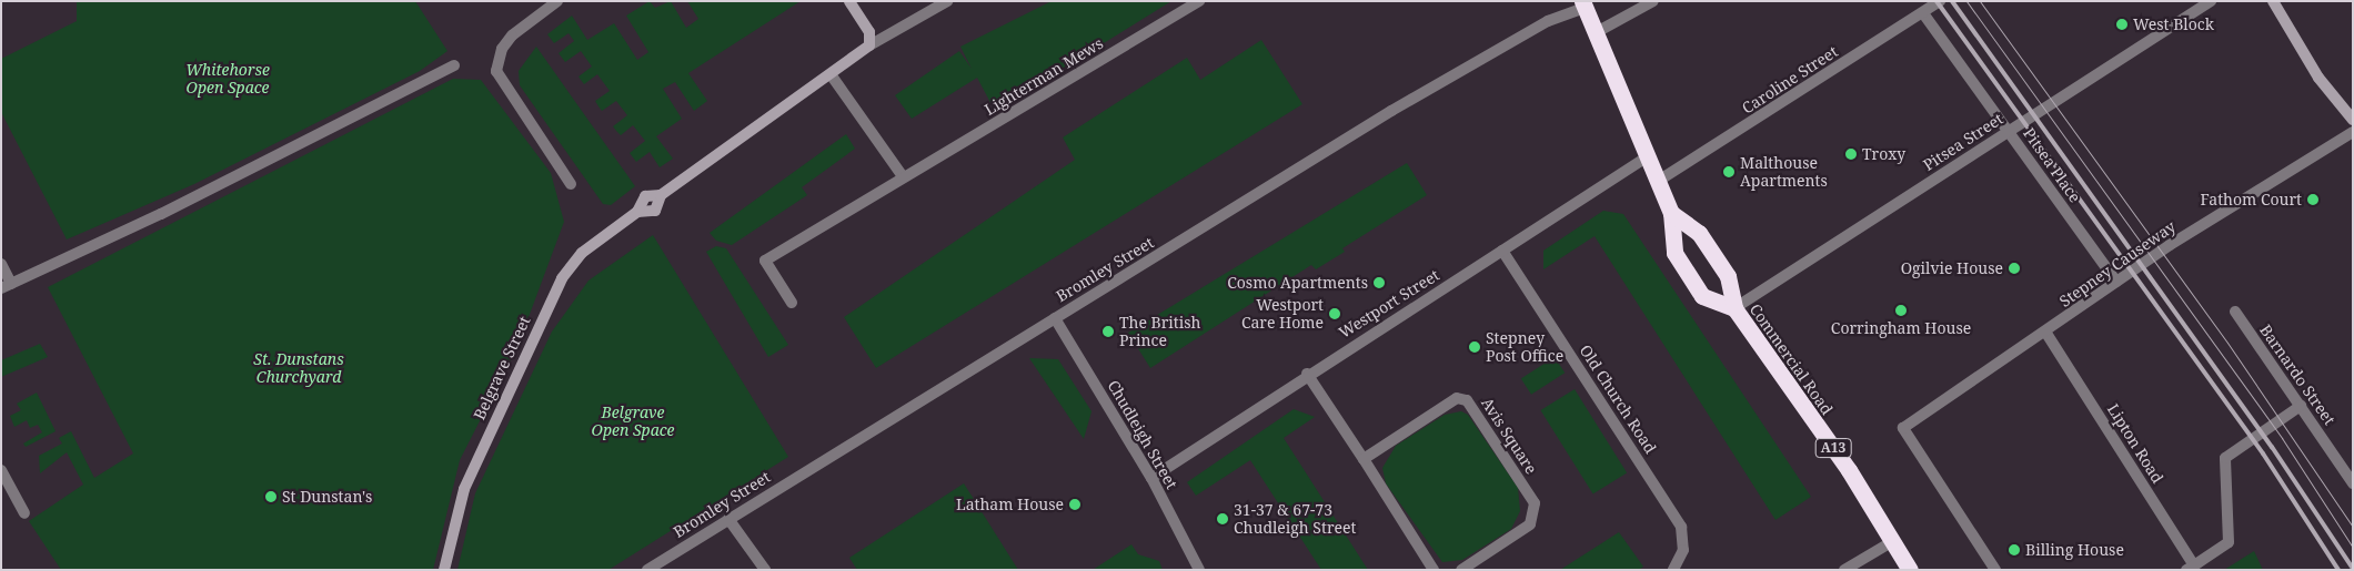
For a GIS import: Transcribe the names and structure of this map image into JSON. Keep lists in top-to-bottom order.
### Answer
{
  "streets": {
    "highway": ["Commercial Road", "A13"],
    "main road": ["Belgrave Street"],
    "street": [
      "Lighterman Mews",
      "Caroline Street",
      "Pitsea Street",
      "Pitsea Place",
      "Stepney Causeway",
      "Bromley Street",
      "Westport Street",
      "Barnardo Street",
      "Old Church Road",
      "Chudleigh Street",
      "Avis Square",
      "Lipton Road"
    ]
  },
  "crossings": [
    ["Caroline Street", "Pitsea Place"],
    ["Caroline Street", "Commercial Road"],
    ["Pitsea Street", "Pitsea Place"],
    ["Pitsea Street", "Commercial Road"],
    ["Pitsea Place", "Stepney Causeway"],
    ["Stepney Causeway", "Lipton Road"],
    ["Bromley Street", "Commercial Road"],
    ["Bromley Street", "Chudleigh Street"],
    ["Westport Street", "Commercial Road"],
    ["Westport Street", "Old Church Road"],
    ["Westport Street", "Chudleigh Street"]
  ],
  "parks": ["Whitehorse Open Space", "St. Dunstans Churchyard", "Belgrave Open Space"],
  "places": [
    "West Block",
    "Troxy",
    "Malthouse Apartments",
    "Fathom Court",
    "Ogilvie House",
    "Cosmo Apartments",
    "Corringham House",
    "Westport Care Home",
    "The British Prince",
    "Stepney Post Office",
    "St Dunstan's",
    "Latham House",
    "31-37 & 67-73 Chudleigh Street",
    "Billing House"
  ]
}
